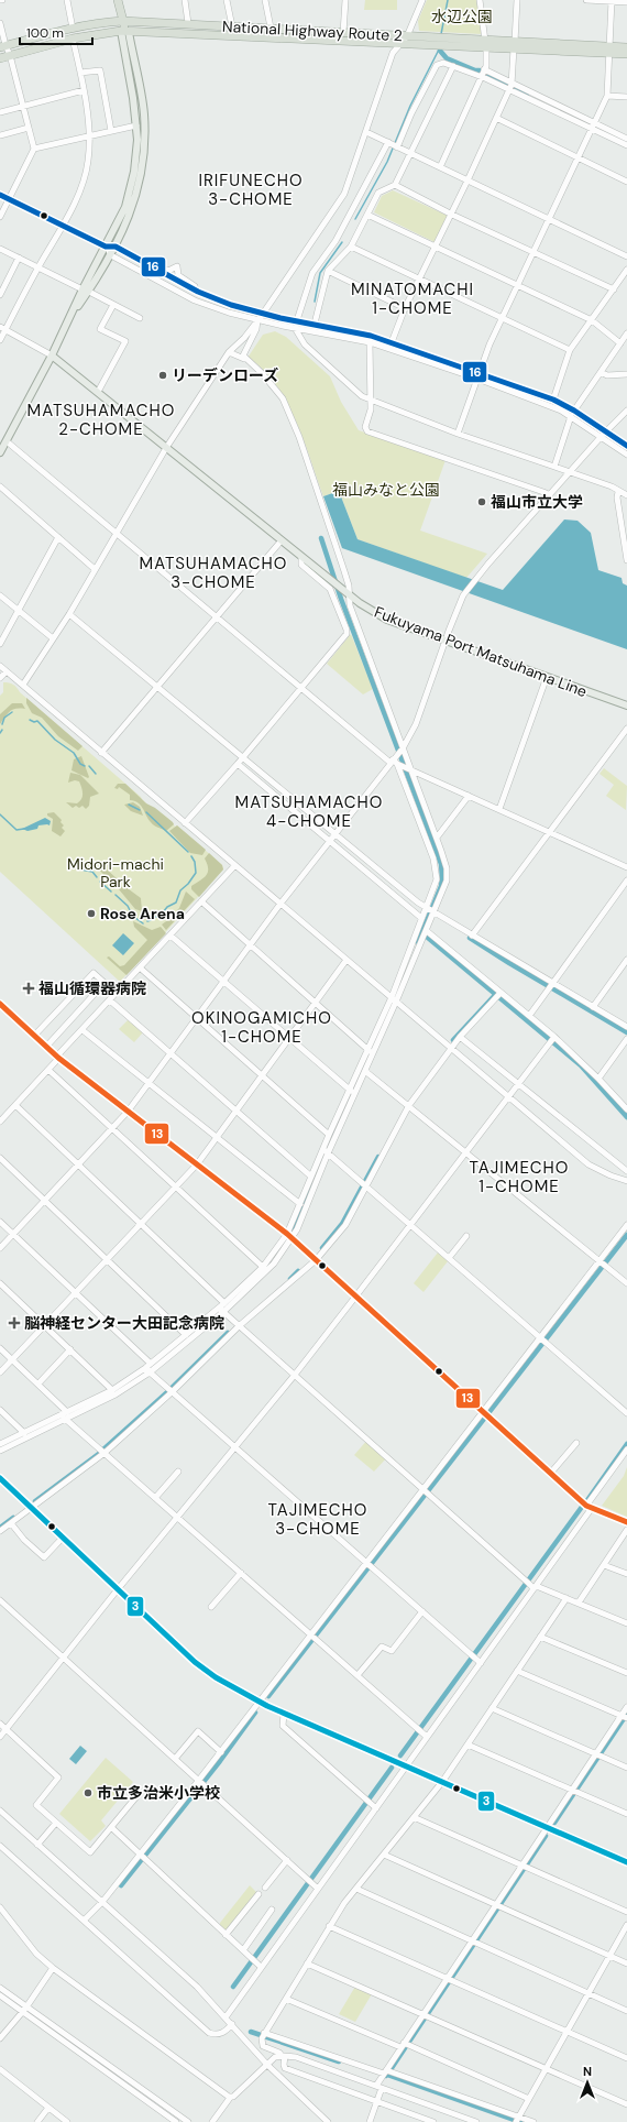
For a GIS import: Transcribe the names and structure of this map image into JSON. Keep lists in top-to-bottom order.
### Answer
{
  "streets": {
    "highway": ["National Highway Route 2"],
    "main road": ["Fukuyama Port Matsuhama Line"]
  },
  "districts": [
    "IRIFUNECHO 3-CHOME",
    "MINATOMACHI 1-CHOME",
    "MATSUHAMACHO 2-CHOME",
    "MATSUHAMACHO 3-CHOME",
    "MATSUHAMACHO 4-CHOME",
    "OKINOGAMICHO 1-CHOME",
    "TAJIMECHO 1-CHOME",
    "TAJIMECHO 3-CHOME"
  ],
  "parks": ["水辺公園", "福山みなと公園", "Midori-machi Park"],
  "places": {
    "other": [
      "リーデンローズ",
      "福山市立大学",
      "Rose Arena",
      "市立多治米小学校"
    ],
    "health": ["福山循環器病院", "脳神経センター大田記念病院"]
  },
  "lines": ["transit line 16", "transit line 13", "transit line 3"],
  "scale_bar": "100 m",
  "north": "top"
}
